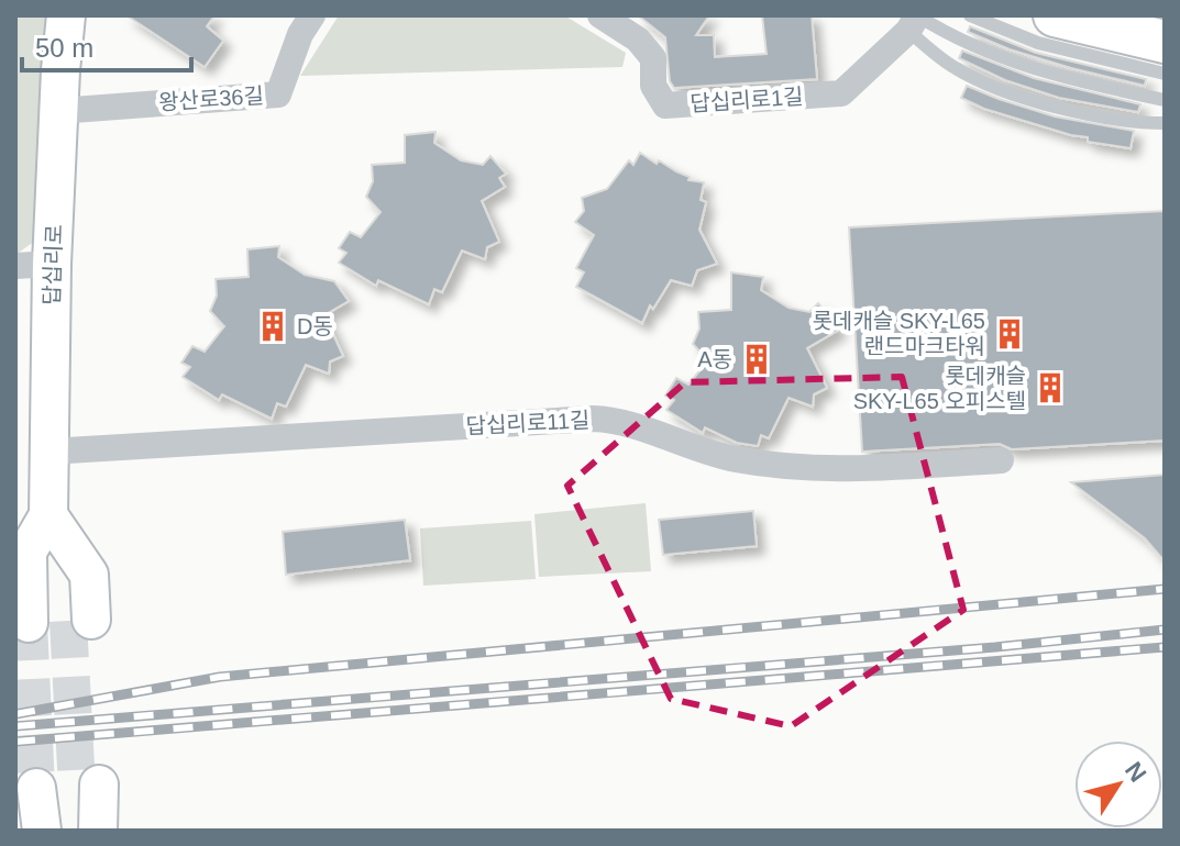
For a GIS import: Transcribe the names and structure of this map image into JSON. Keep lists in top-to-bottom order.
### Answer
{
  "streets": {
    "main road": ["답십리로"],
    "street": ["왕산로36길", "답십리로1길", "답십리로11길"]
  },
  "crossings": [
    ["왕산로36길", "답십리로"],
    ["답십리로", "답십리로11길"]
  ],
  "places": {
    "building": [
      "D동",
      "롯데캐슬 SKY-L65 랜드마크타워",
      "A동",
      "롯데캐슬 SKY-L65 오피스텔"
    ]
  },
  "scale_bar": "50 m",
  "north": "top right"
}
